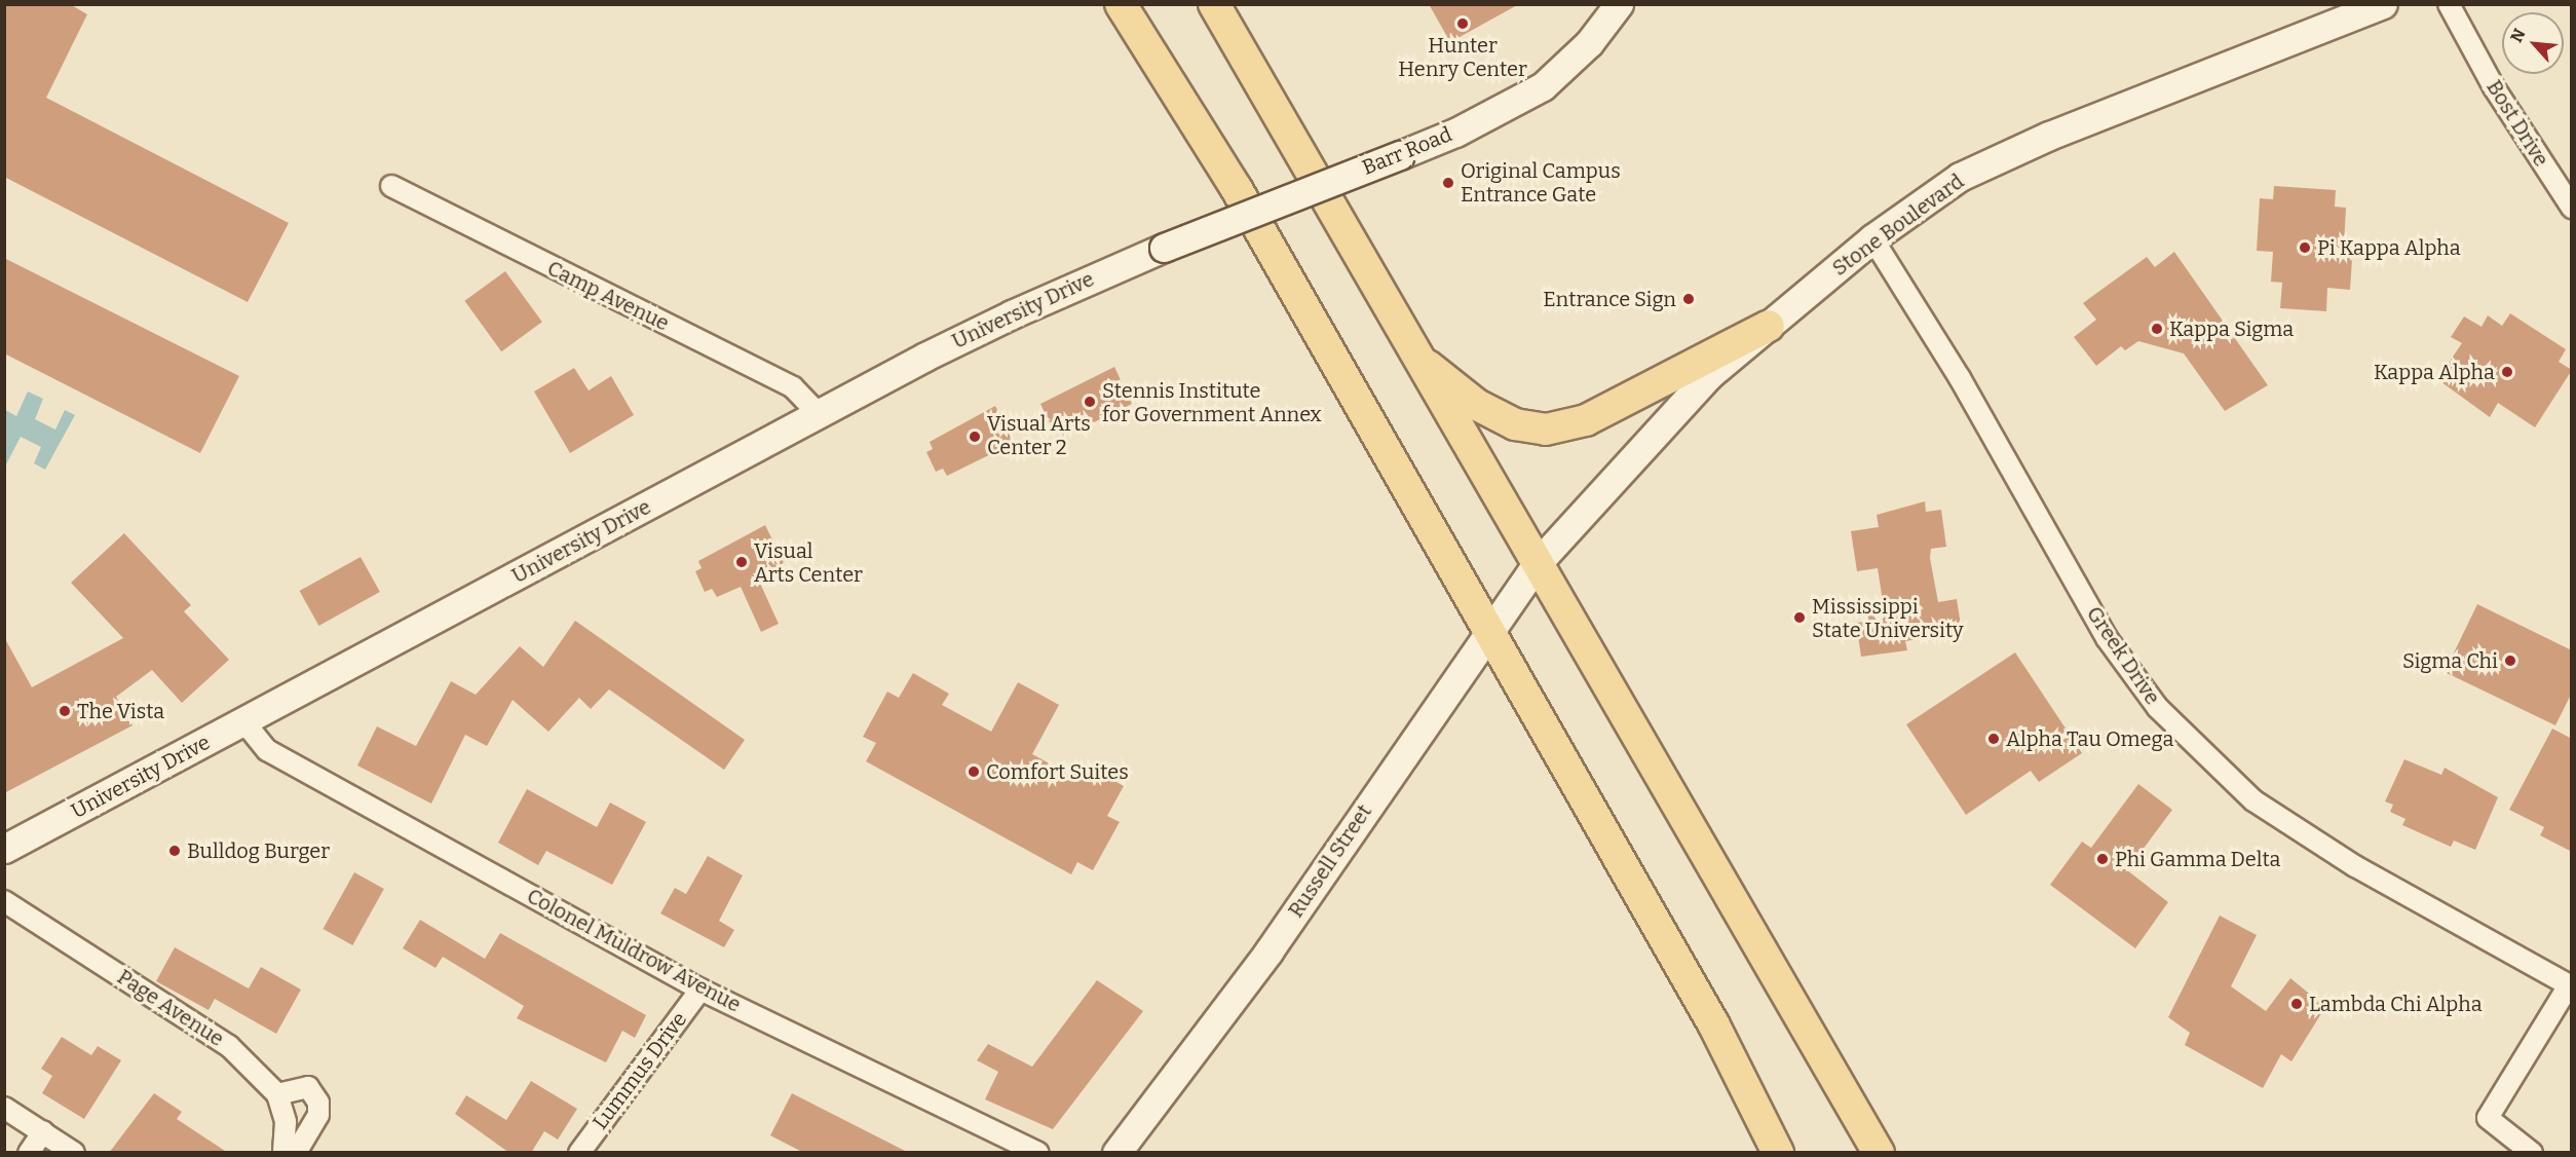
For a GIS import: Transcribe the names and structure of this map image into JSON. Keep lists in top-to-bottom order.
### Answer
{
  "streets": {
    "street": [
      "Bost Drive",
      "Barr Road",
      "Stone Boulevard",
      "Camp Avenue",
      "University Drive",
      "Greek Drive",
      "Russell Street",
      "Colonel Muldrow Avenue",
      "Page Avenue",
      "Lummus Drive"
    ]
  },
  "crossings": [
    ["Barr Road", "University Drive"],
    ["Stone Boulevard", "Greek Drive"],
    ["Stone Boulevard", "Russell Street"],
    ["Camp Avenue", "University Drive"],
    ["University Drive", "Colonel Muldrow Avenue"],
    ["Colonel Muldrow Avenue", "Lummus Drive"]
  ],
  "places": [
    "Hunter Henry Center",
    "Original Campus Entrance Gate",
    "Pi Kappa Alpha",
    "Entrance Sign",
    "Kappa Sigma",
    "Kappa Alpha",
    "Stennis Institute for Government Annex",
    "Visual Arts Center 2",
    "Visual Arts Center",
    "Mississippi State University",
    "Sigma Chi",
    "The Vista",
    "Alpha Tau Omega",
    "Comfort Suites",
    "Bulldog Burger",
    "Phi Gamma Delta",
    "Lambda Chi Alpha"
  ],
  "north": "top left"
}
